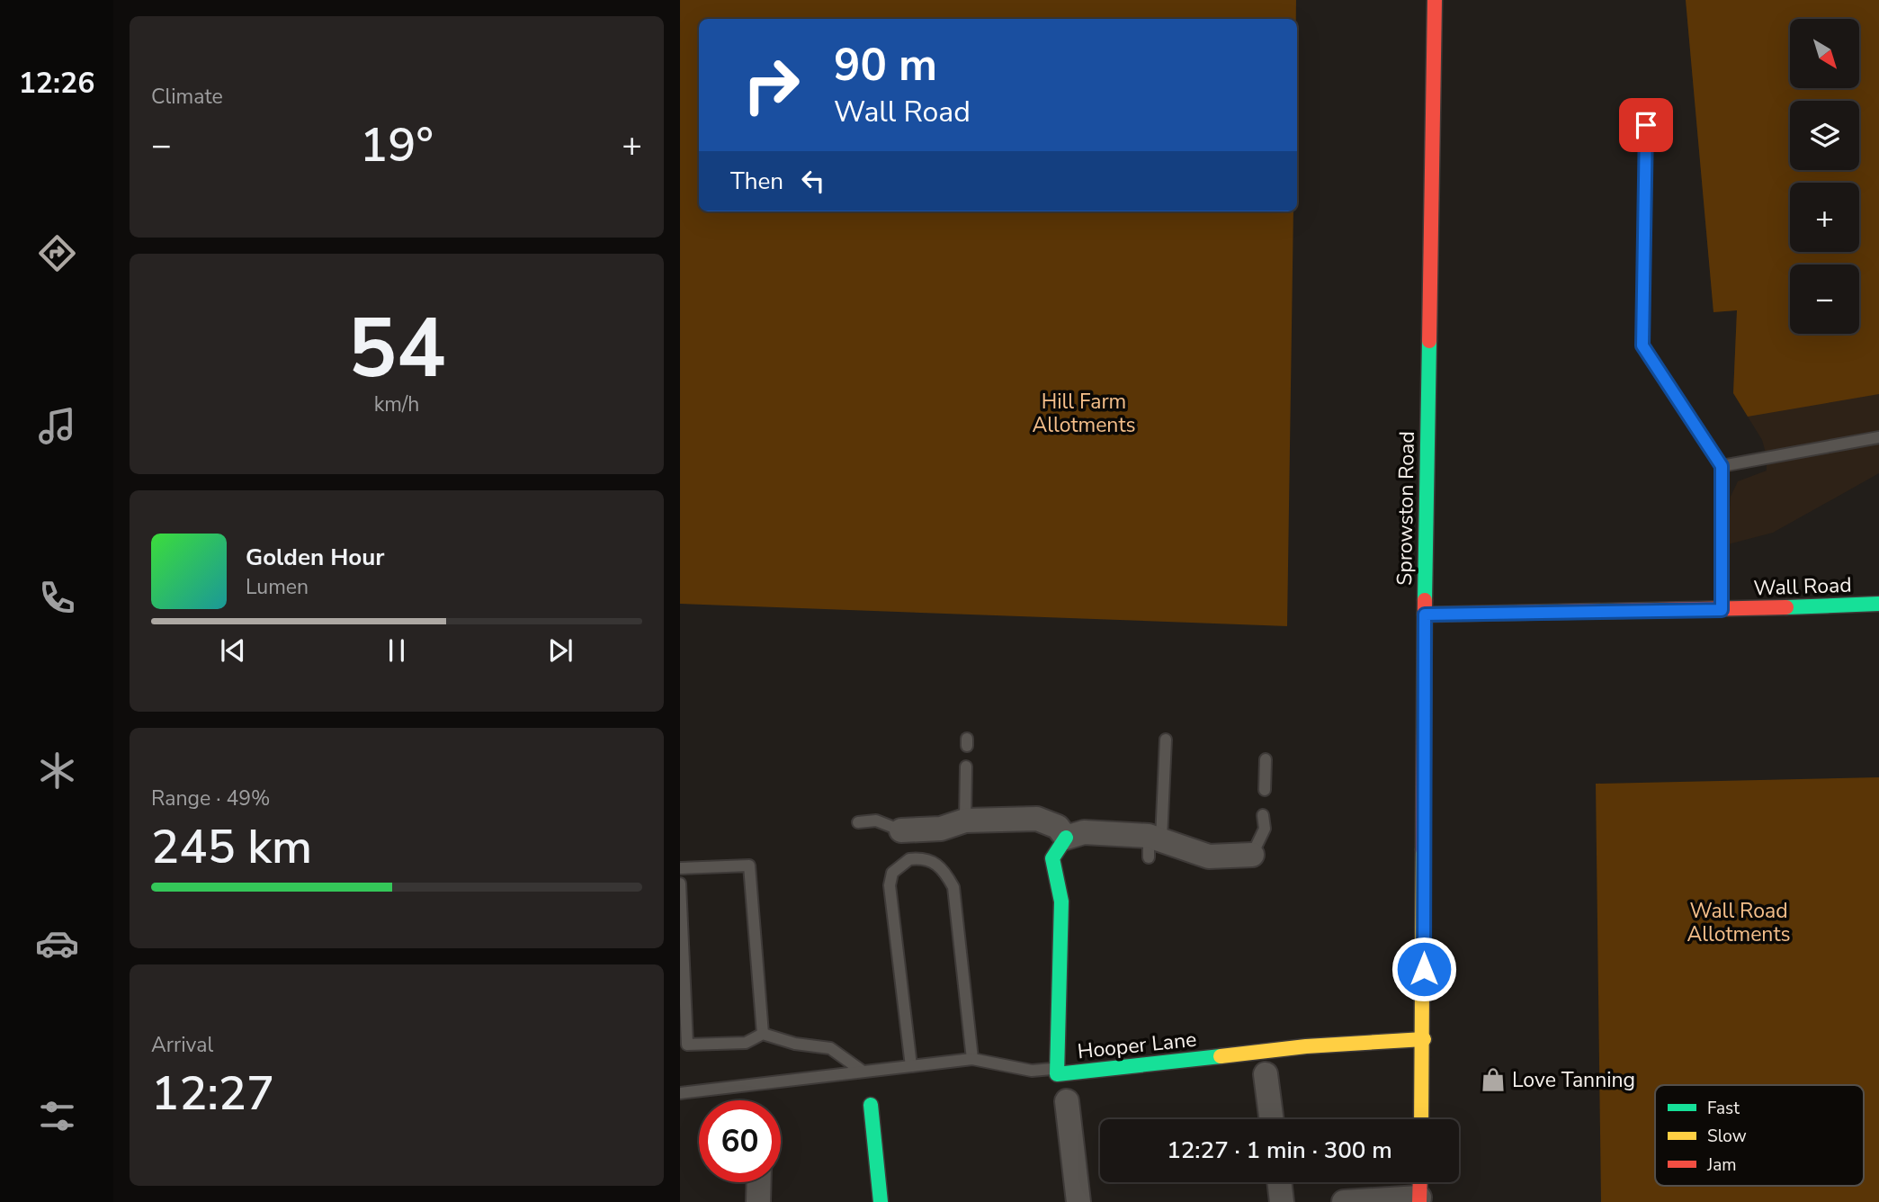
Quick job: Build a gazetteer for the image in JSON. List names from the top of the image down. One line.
{"streets":{"street":["Sprowston Road","Wall Road","Hooper Lane"]},"crossings":[["Sprowston Road","Wall Road"],["Sprowston Road","Hooper Lane"]],"parks":["Hill Farm Allotments","Wall Road Allotments"],"places":{"shop":["Love Tanning"]},"legend":["Fast","Slow","Jam"],"north":"bottom right","page":{"tabs":"12:26","tile":["Climate",["54","km/h"],["Range · 49%","245 km"],["Arrival","12:27"]],"map_buttons":["+","−"],"turn":["90 m","Wall Road"],"heat":["−","19°","+"],"then":"Then","song":["Golden Hour","Lumen"],"limit":"60","trip":"12:27 · 1 min · 300 m"}}
